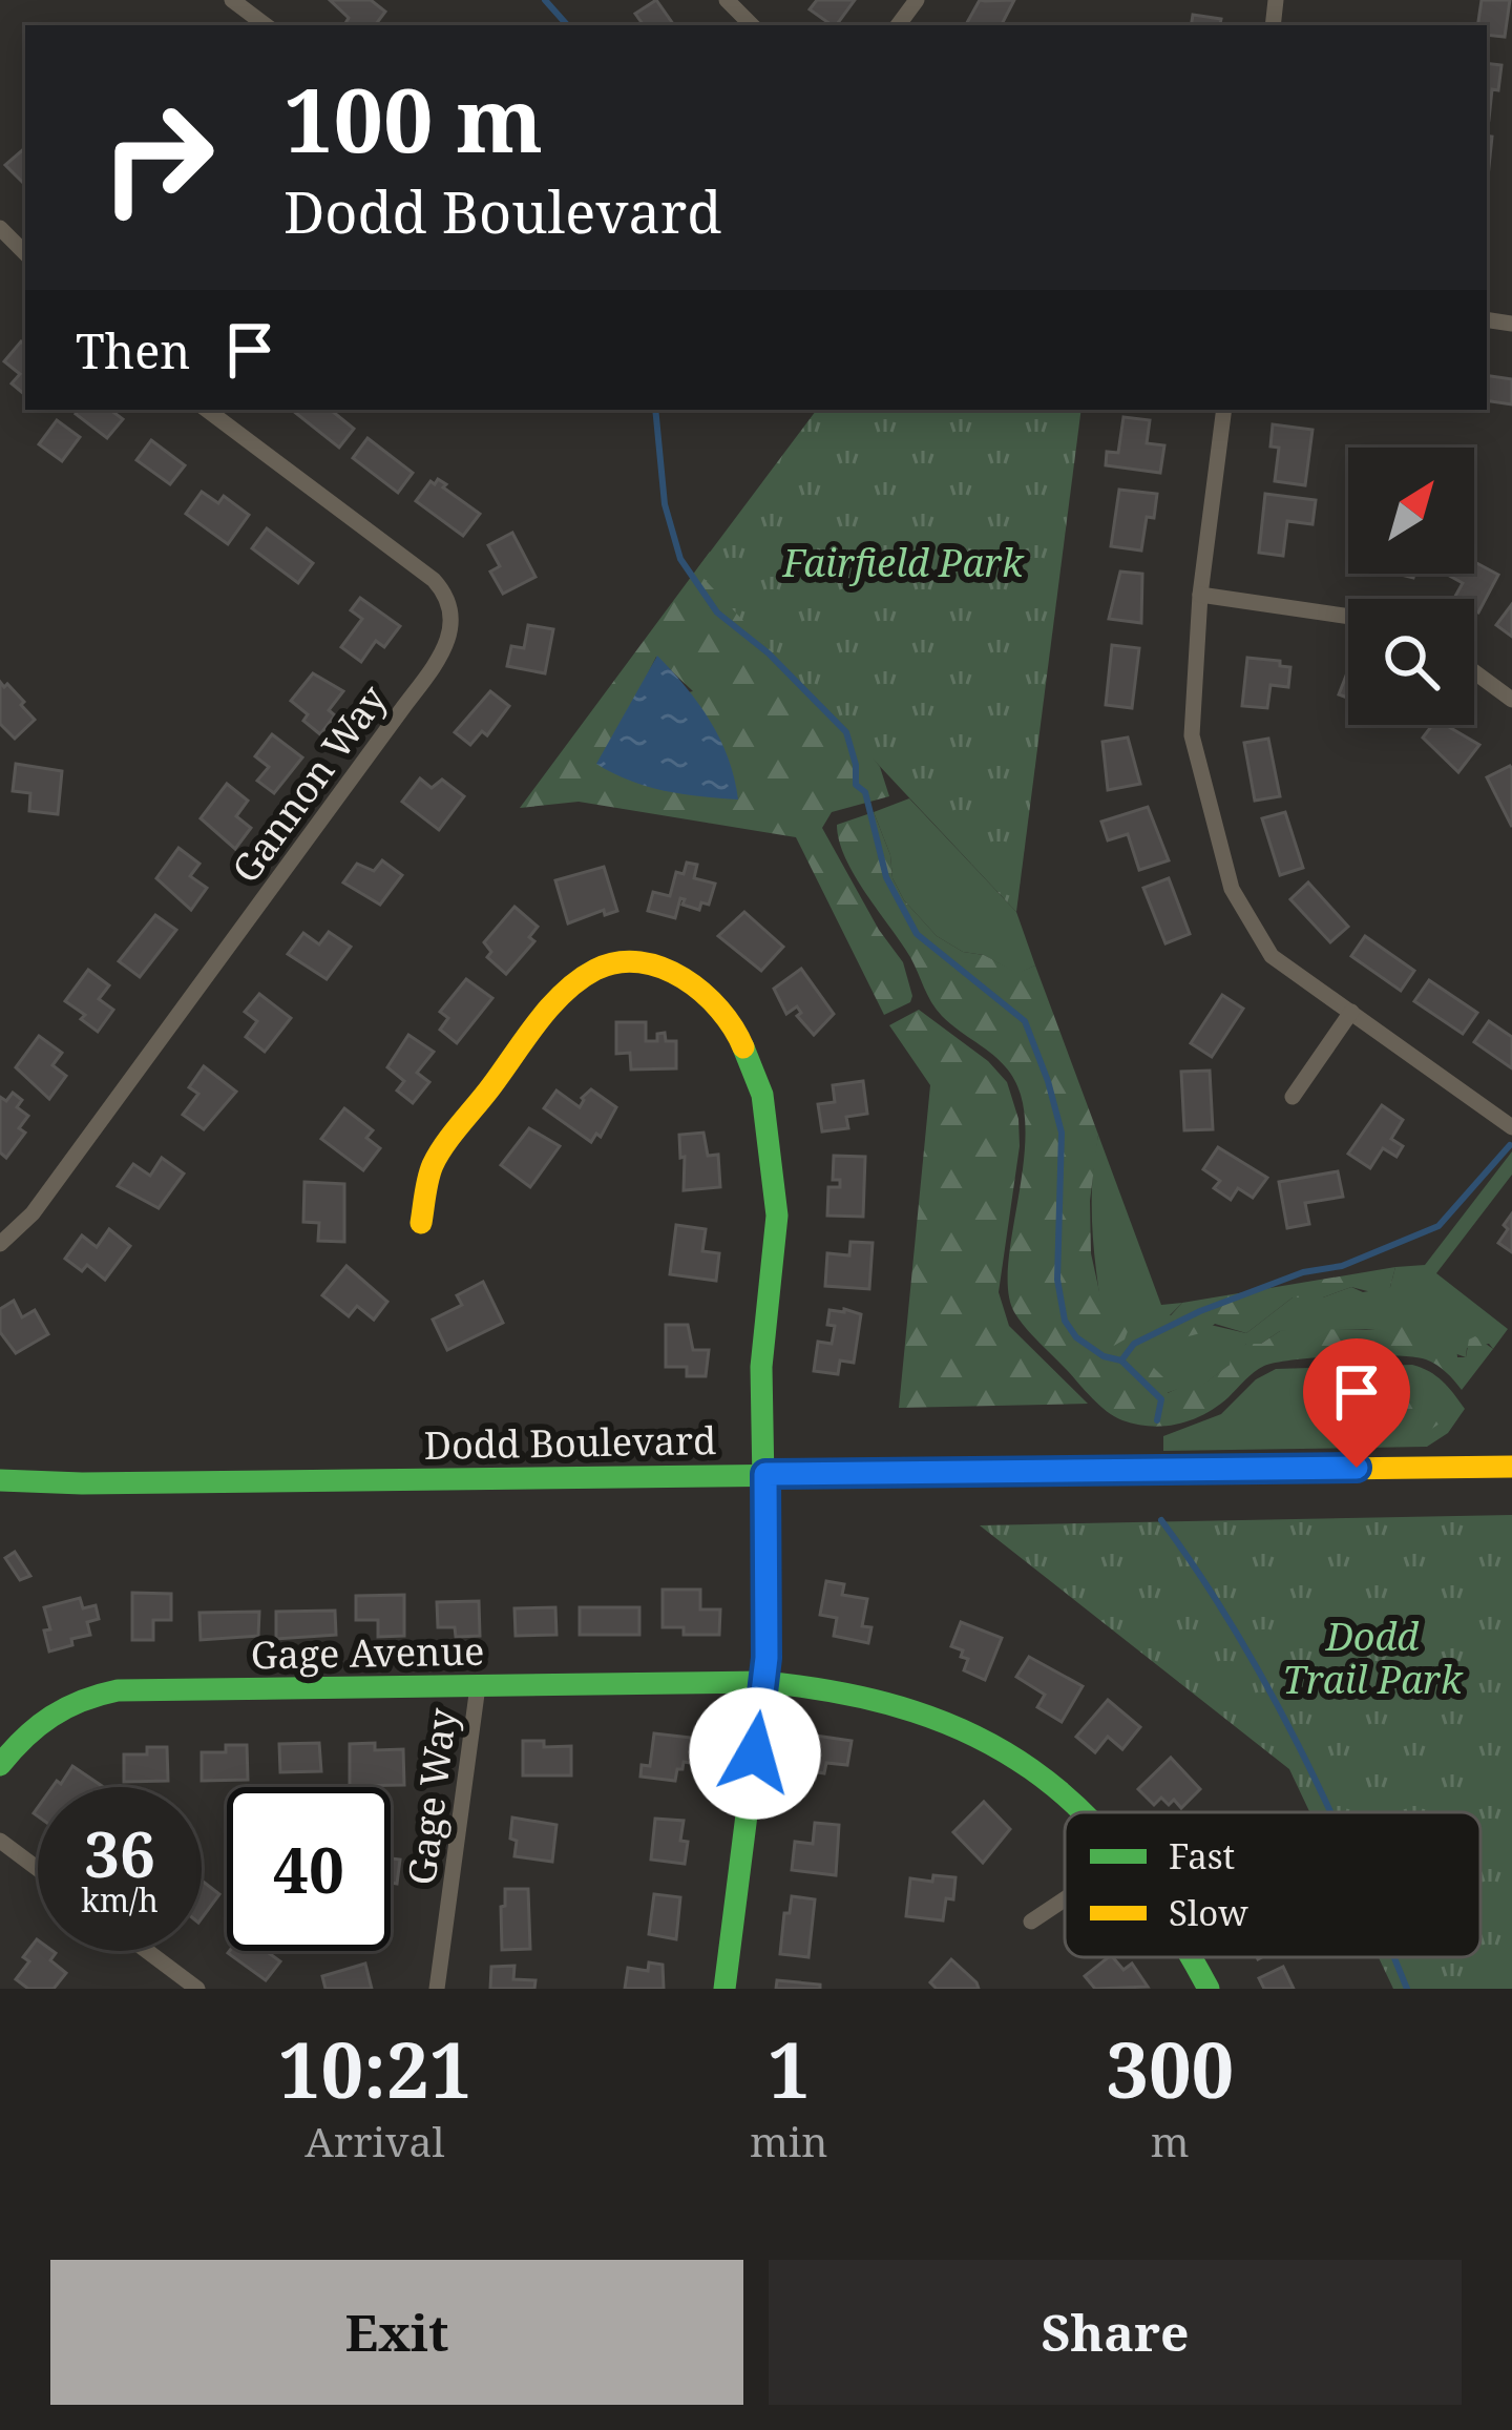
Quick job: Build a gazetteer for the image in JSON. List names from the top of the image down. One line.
{"streets":{"street":["Gannon Way","Dodd Boulevard","Gage Avenue","Gage Way"]},"crossings":[["Gage Avenue","Gage Way"]],"parks":["Fairfield Park","Dodd Trail Park"],"legend":["Fast","Slow"],"north":"top right","page":{"turn":["100 m","Dodd Boulevard"],"then":"Then","speed":"36 km/h","limit":"40","eta":["10:21","Arrival","1","min","300","m"],"buttons":["Exit","Share"]}}
